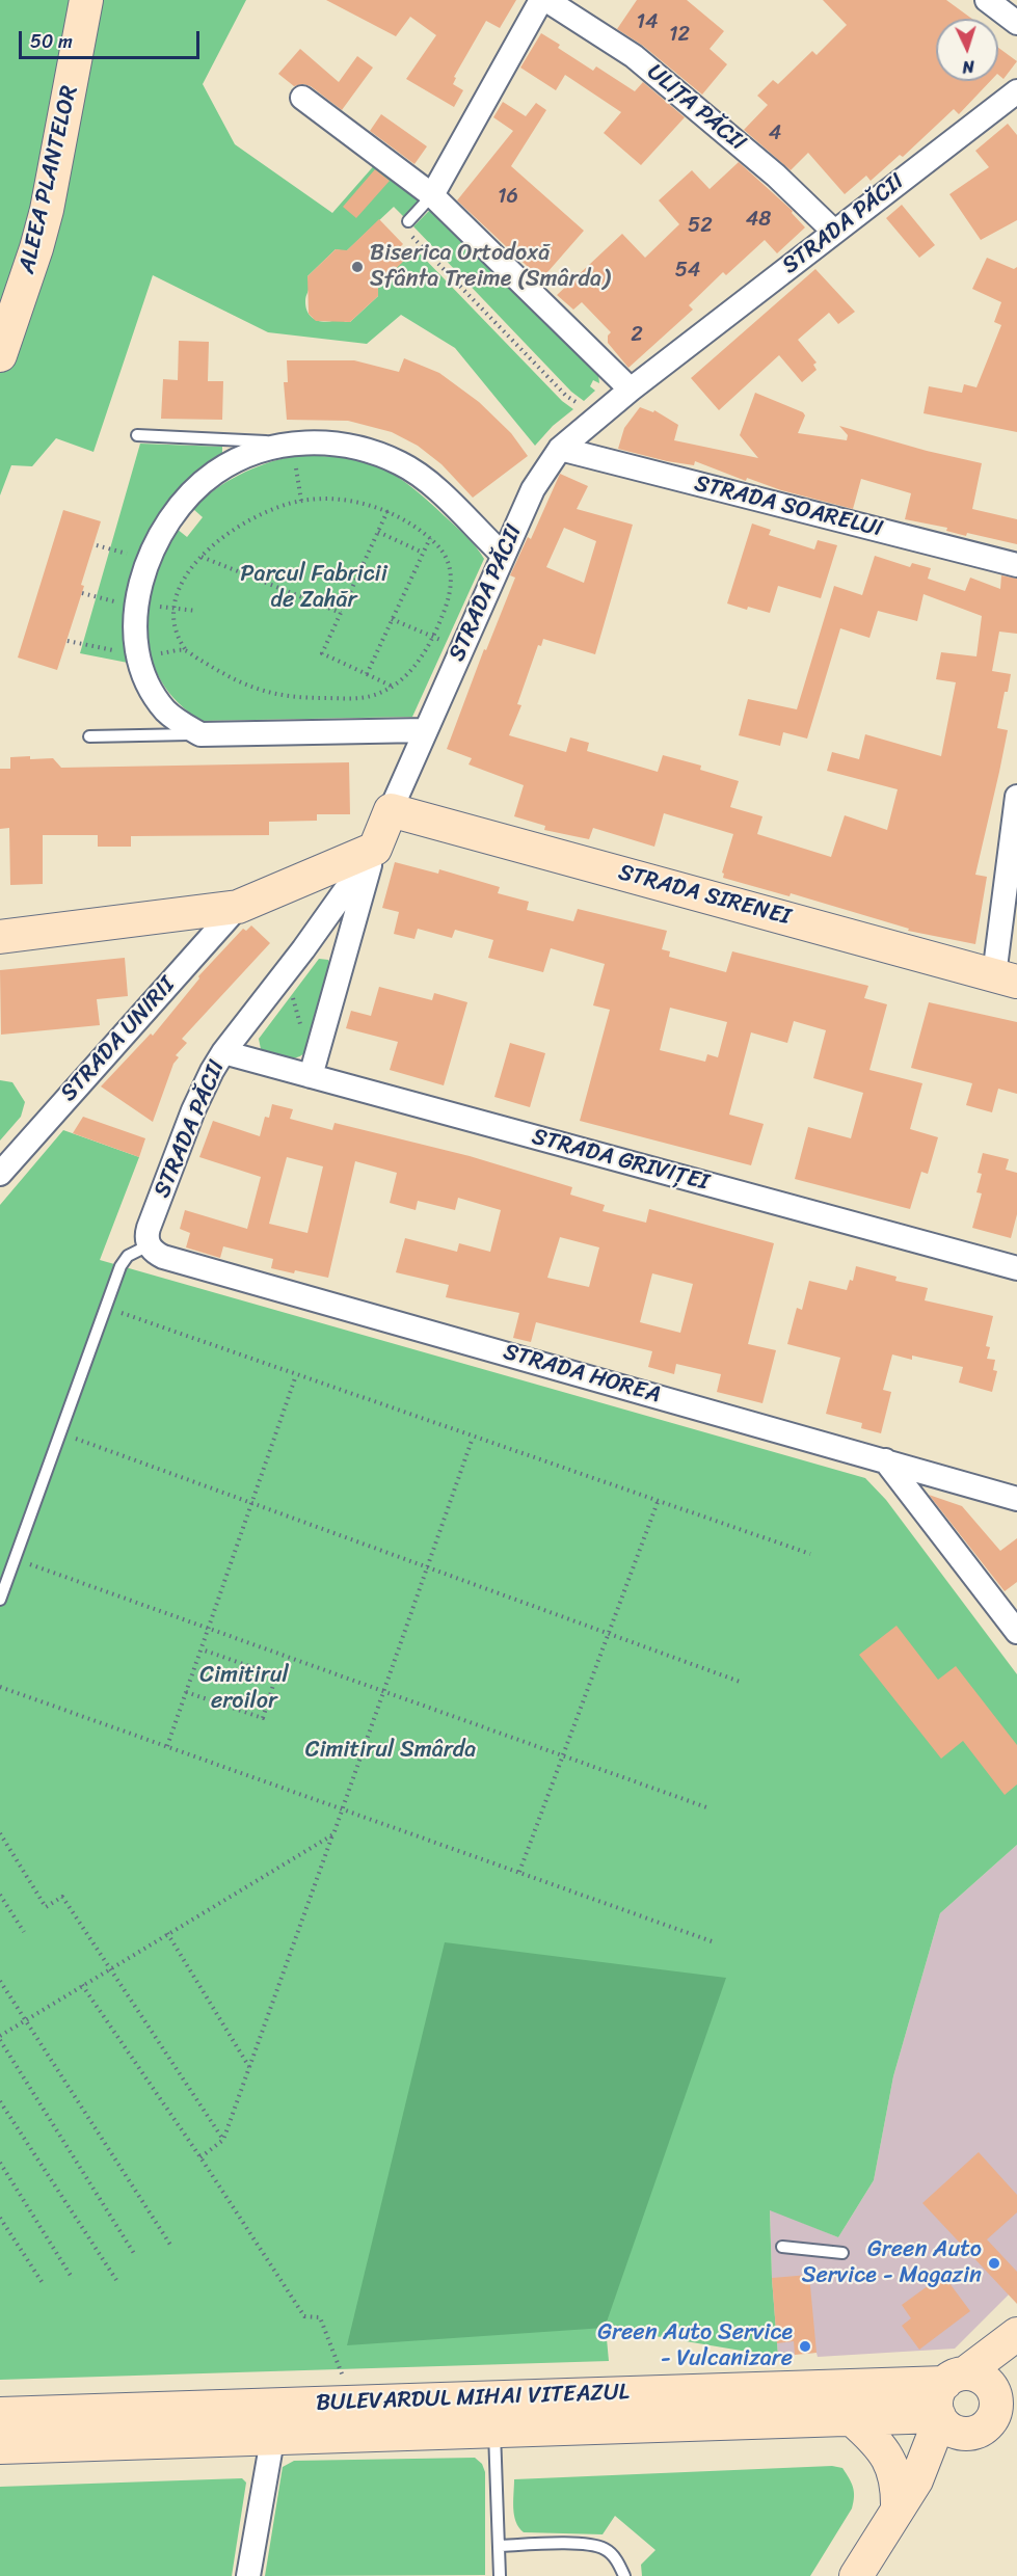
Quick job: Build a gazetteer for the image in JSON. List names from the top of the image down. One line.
{"streets":{"main road":["ALEEA PLANTELOR","STRADA PĂCII","STRADA SIRENEI","BULEVARDUL MIHAI VITEAZUL"],"street":["ULIȚA PĂCII","STRADA SOARELUI","STRADA UNIRII","STRADA GRIVIȚEI","STRADA HOREA"]},"crossings":[["ULIȚA PĂCII","STRADA PĂCII"],["STRADA PĂCII","STRADA SOARELUI"],["STRADA PĂCII","STRADA SIRENEI"],["STRADA PĂCII","STRADA GRIVIȚEI"],["STRADA PĂCII","STRADA HOREA"]],"parks":["Parcul Fabricii de Zahăr","Cimitirul eroilor","Cimitirul Smârda"],"places":["Biserica Ortodoxă Sfânta Treime (Smârda)","Green Auto Service - Magazin","Green Auto Service - Vulcanizare"],"house_numbers":["14","12","4","16","48","52","54","2"],"scale_bar":"50 m","north":"bottom"}
